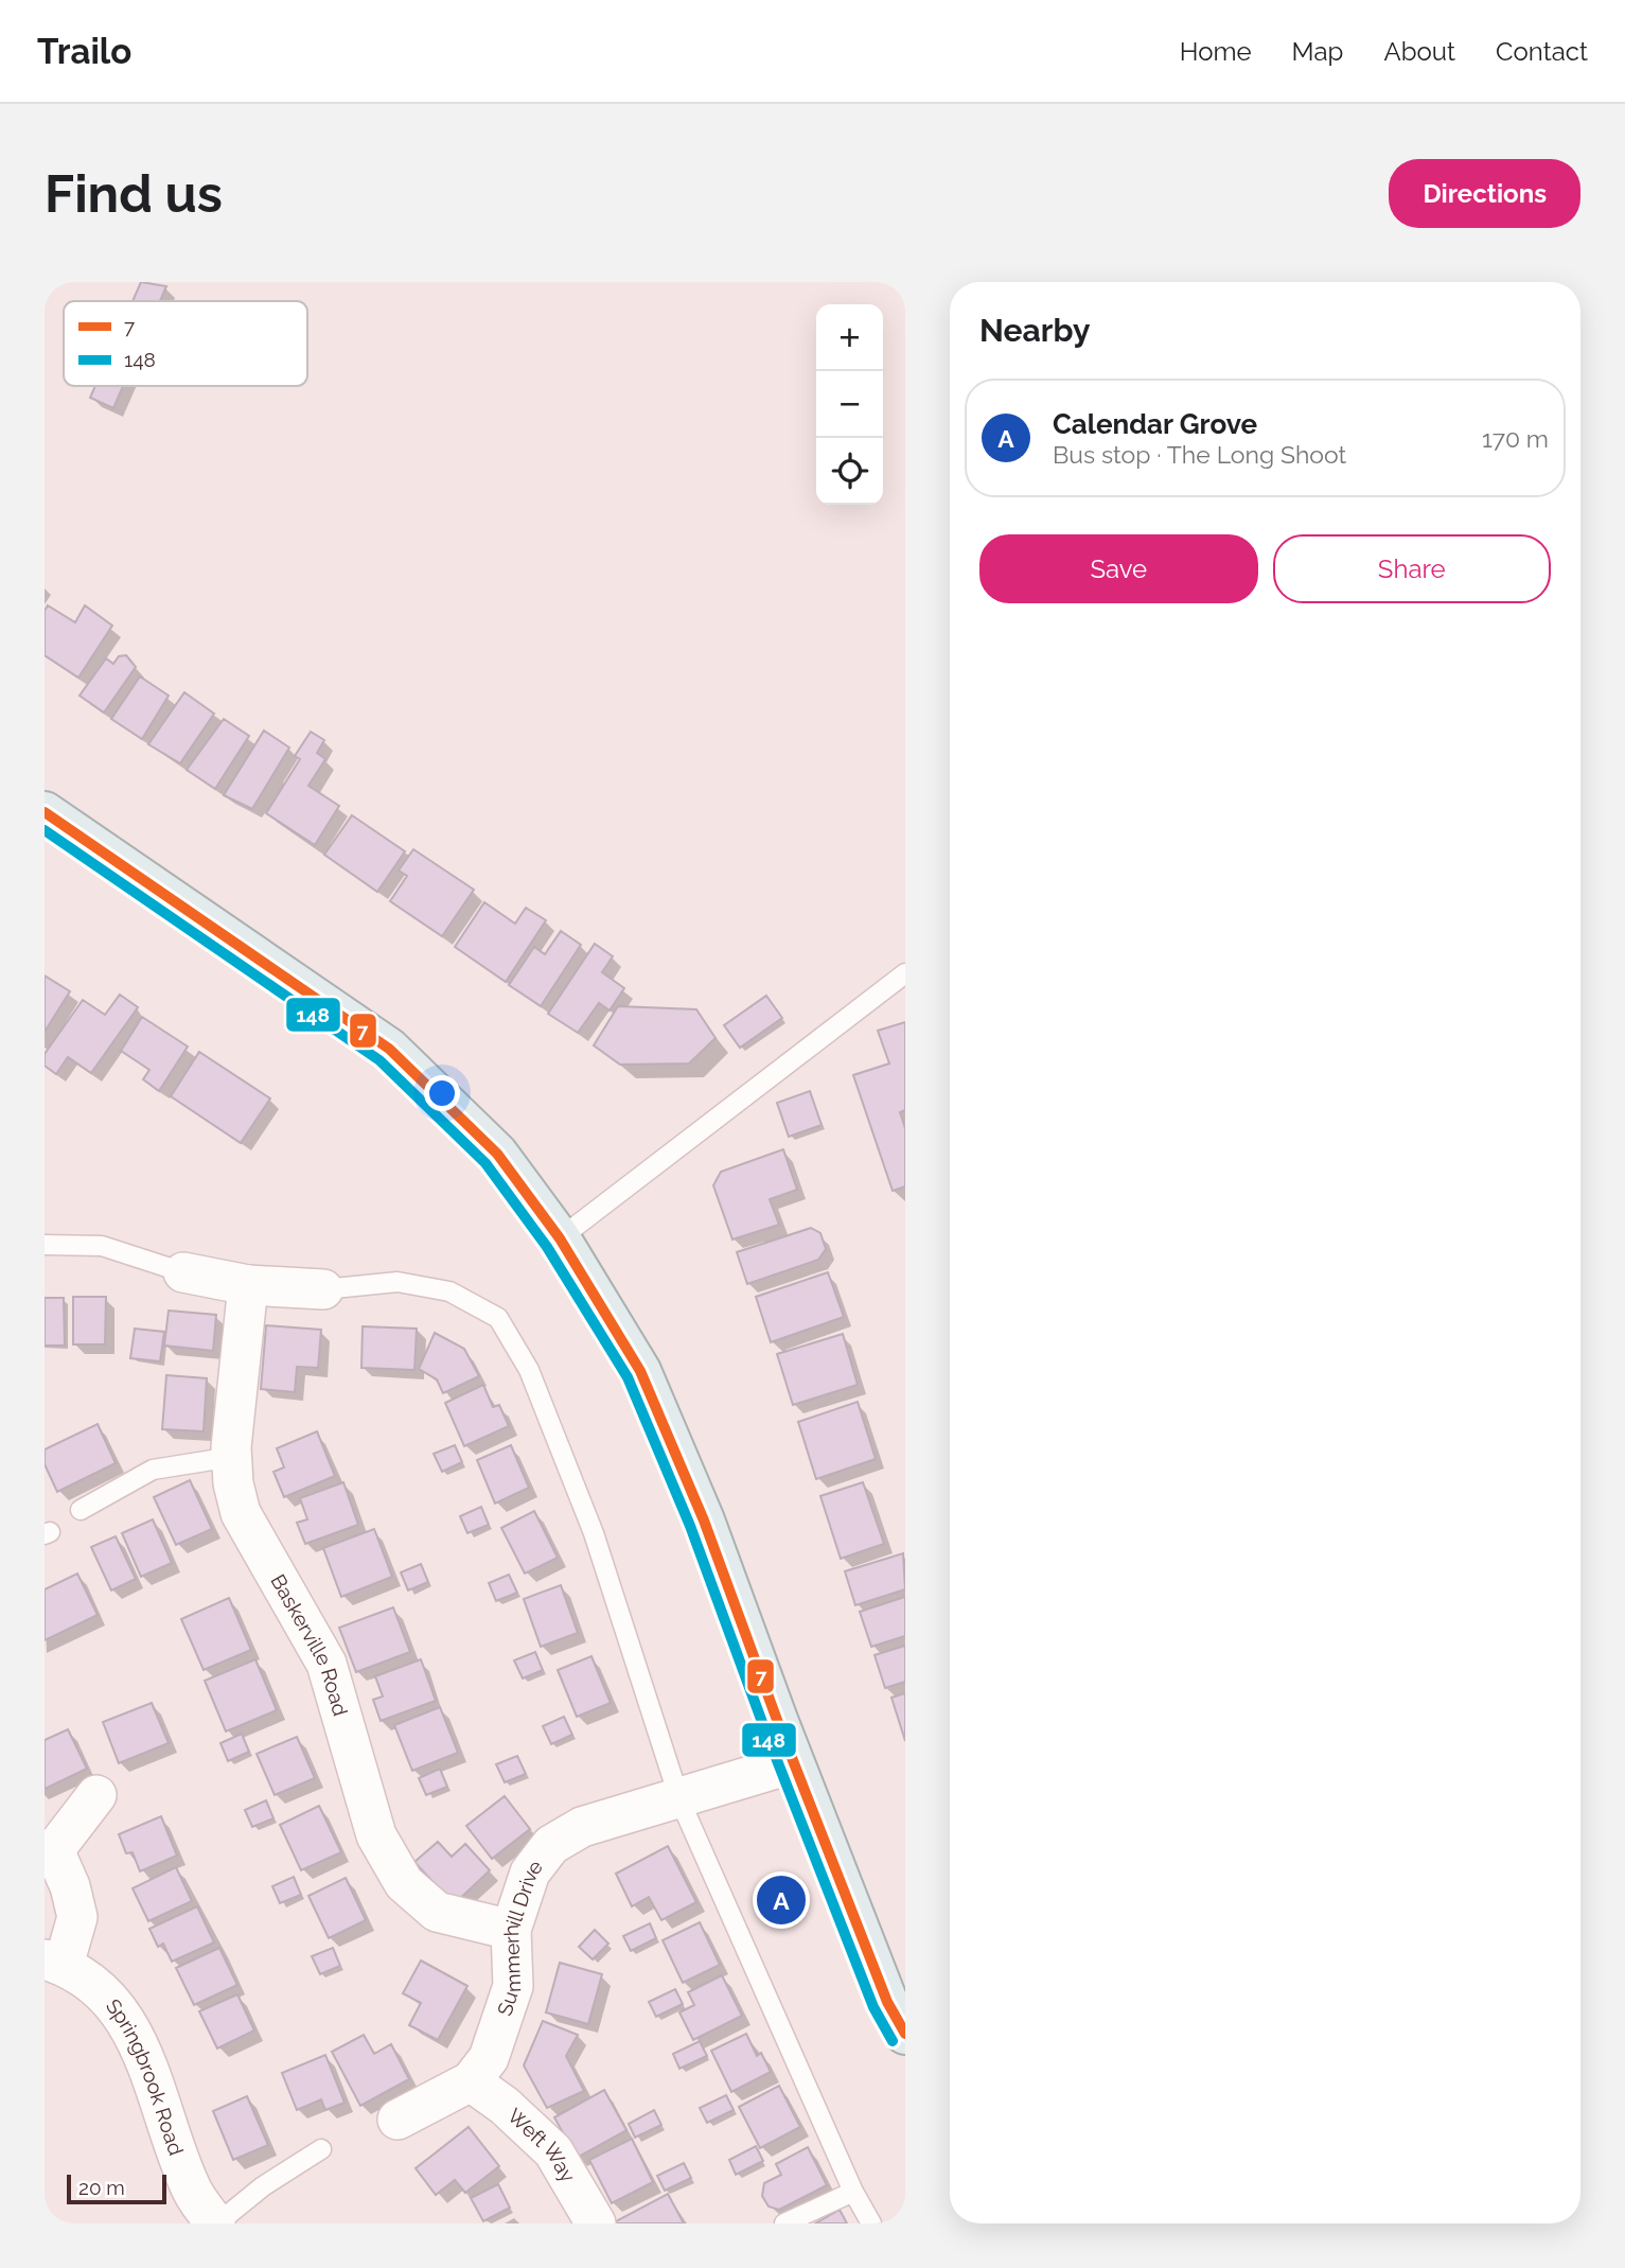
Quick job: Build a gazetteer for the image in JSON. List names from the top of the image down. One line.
{"streets":{"street":["Baskerville Road","Summerhill Drive","Springbrook Road","Weft Way"]},"crossings":[["Baskerville Road","Summerhill Drive"],["Summerhill Drive","Weft Way"]],"lines":["transit line 7","transit line 148"],"legend":["7","148"],"scale_bar":"20 m","page":{"header":"Trailo","nav":["Home","Map","About","Contact"],"buttons":["Directions",["Save","Share"]],"title":"Find us","heading":"Nearby","map_buttons":["+","−"],"list":[{"mark":"A","name":"Calendar Grove","note":"Bus stop · The Long Shoot","value":"170 m"}],"pins":"A","scale":"20 m"}}
